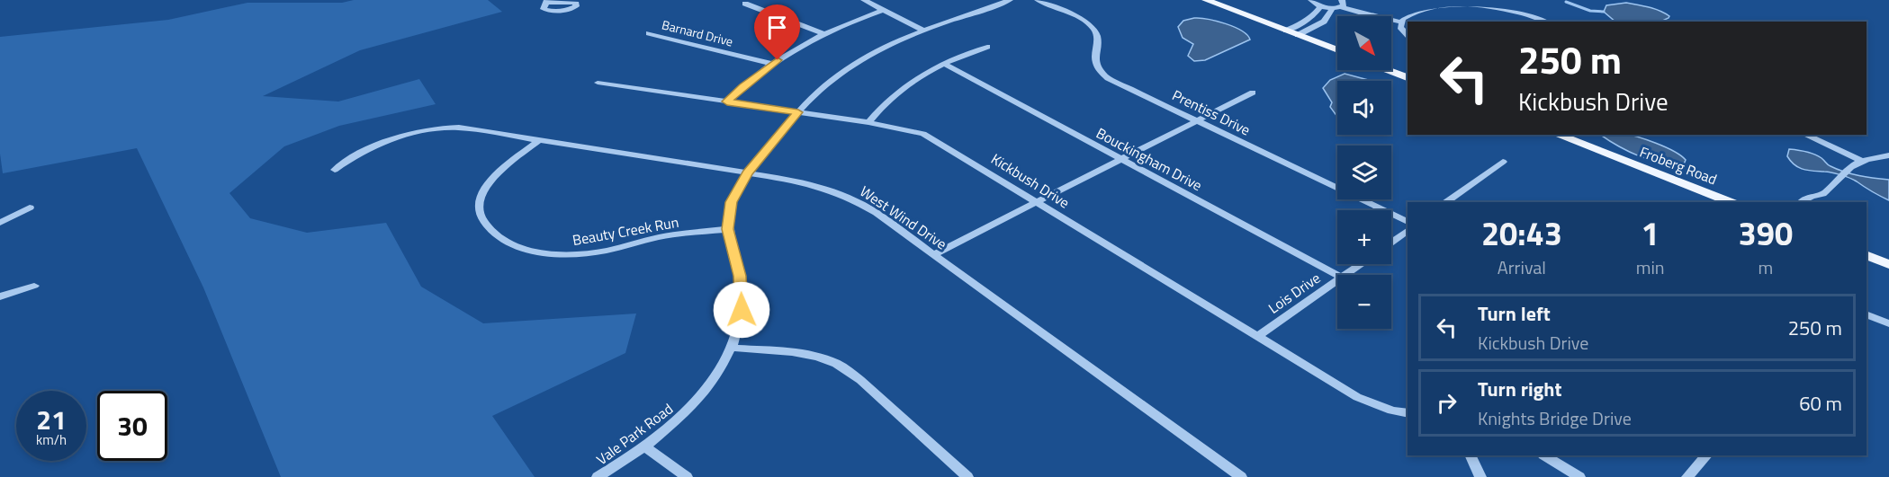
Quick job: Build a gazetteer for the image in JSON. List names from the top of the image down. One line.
{"streets":{"main road":["Froberg Road"],"street":["Barnard Drive","Prentiss Drive","Bouckingham Drive","Kickbush Drive","West Wind Drive","Beauty Creek Run","Lois Drive","Vale Park Road"]},"crossings":[["Kickbush Drive","Lois Drive"],["Kickbush Drive","Vale Park Road"],["West Wind Drive","Beauty Creek Run"],["West Wind Drive","Vale Park Road"],["Beauty Creek Run","Vale Park Road"]],"north":"bottom right","page":{"map_buttons":["+","−"],"turn":["250 m","Kickbush Drive"],"eta":["20:43","Arrival","1","min","390","m"],"list":[{"name":"Turn left","note":"Kickbush Drive","value":"250 m"},{"name":"Turn right","note":"Knights Bridge Drive","value":"60 m"}],"speed":"21 km/h","limit":"30"}}
